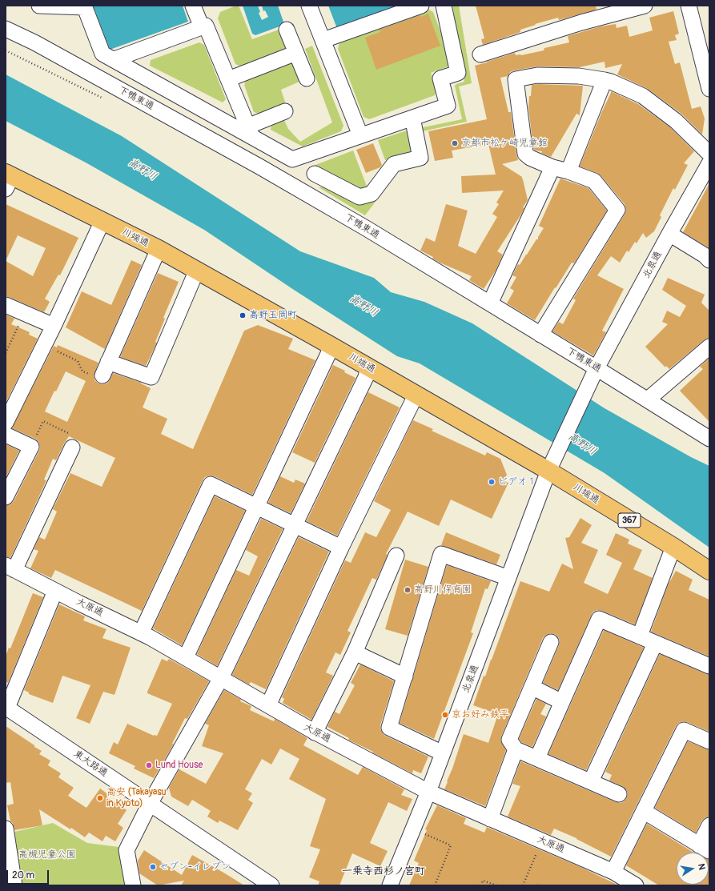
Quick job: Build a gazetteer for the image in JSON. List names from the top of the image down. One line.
{"streets":{"highway":["川端通","367"],"street":["下鴨東通","北泉通","大原通","東大路通"]},"crossings":[["下鴨東通","北泉通"],["川端通","北泉通"],["北泉通","大原通"]],"districts":["一乗寺西杉ノ宮町"],"water":["高野川"],"parks":["高槻児童公園"],"places":["京都市松ケ崎児童館","高野玉岡町","ビデオ１","高野川保育園","京お好み鉄平","Lund House","高安 (Takayasu in Kyoto)","セブン-イレブン"],"scale_bar":"20 m","north":"right"}
